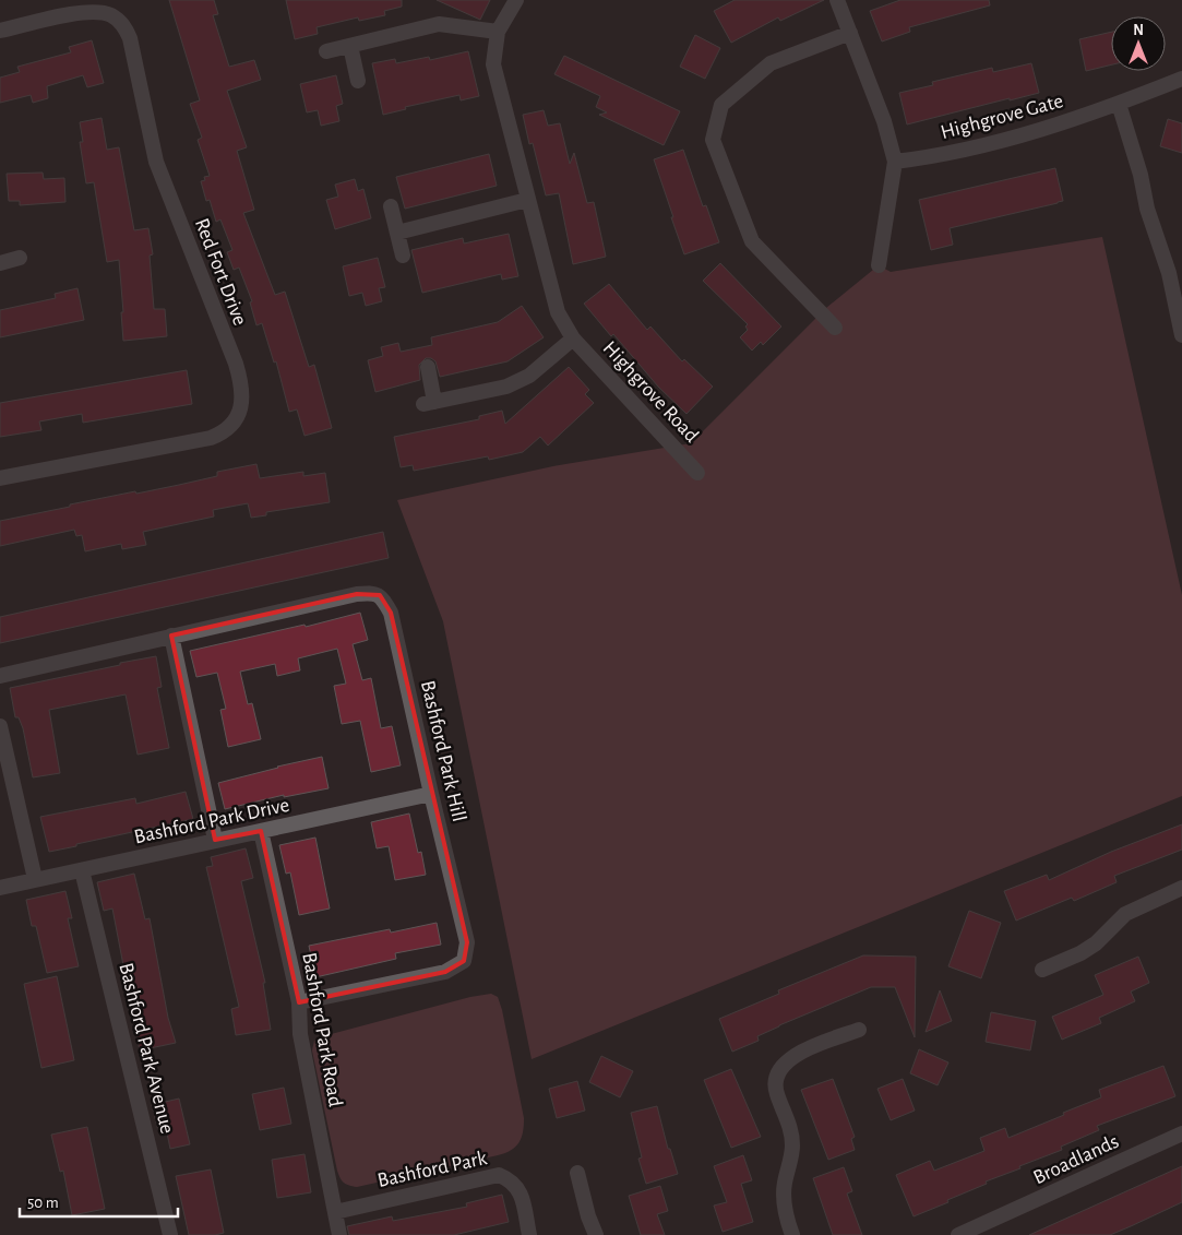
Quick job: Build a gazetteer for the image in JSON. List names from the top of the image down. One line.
{"streets":{"street":["Highgrove Gate","Red Fort Drive","Highgrove Road","Bashford Park Hill","Bashford Park Drive","Bashford Park Road","Bashford Park Avenue","Broadlands","Bashford Park"]},"crossings":[["Bashford Park Hill","Bashford Park Drive"],["Bashford Park Hill","Bashford Park Road"],["Bashford Park Drive","Bashford Park Road"],["Bashford Park Drive","Bashford Park Avenue"],["Bashford Park Road","Bashford Park"]],"scale_bar":"50 m","north":"top"}
